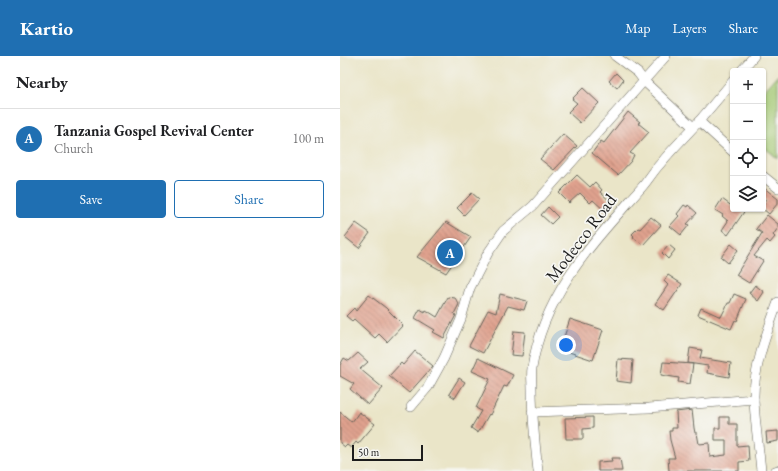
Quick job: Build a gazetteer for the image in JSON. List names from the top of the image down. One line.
{"streets":{"street":["Modecco Road"]},"scale_bar":"50 m","page":{"header":"Kartio","nav":["Map","Layers","Share"],"heading":"Nearby","map_buttons":["+","−"],"list":[{"mark":"A","name":"Tanzania Gospel Revival Center","note":"Church","value":"100 m"}],"buttons":["Save","Share"],"pins":"A","scale":"50 m"}}
